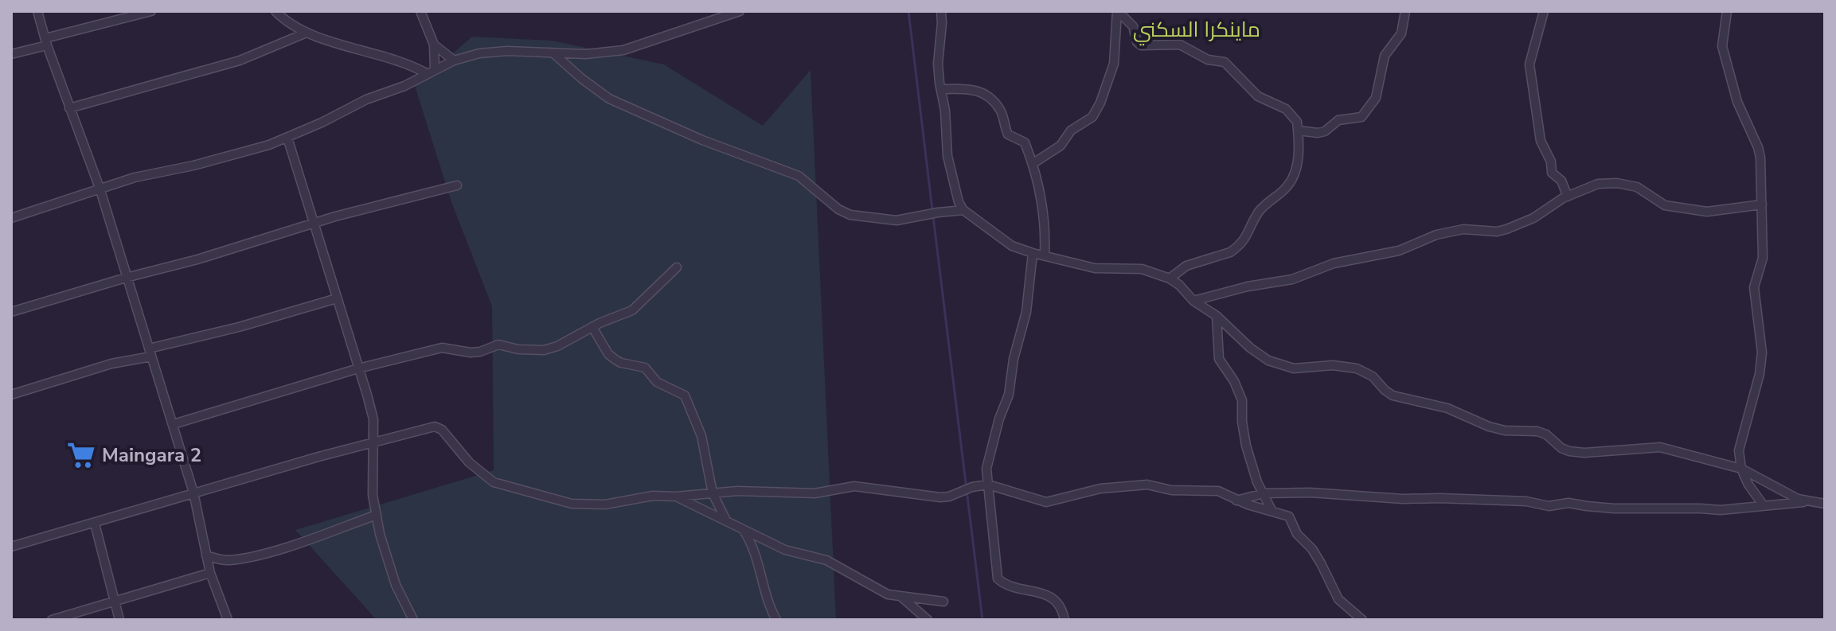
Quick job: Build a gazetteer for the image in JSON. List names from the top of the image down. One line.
{"districts":["ماينكرا السكني"],"places":{"supermarket":["Maingara 2"]}}
